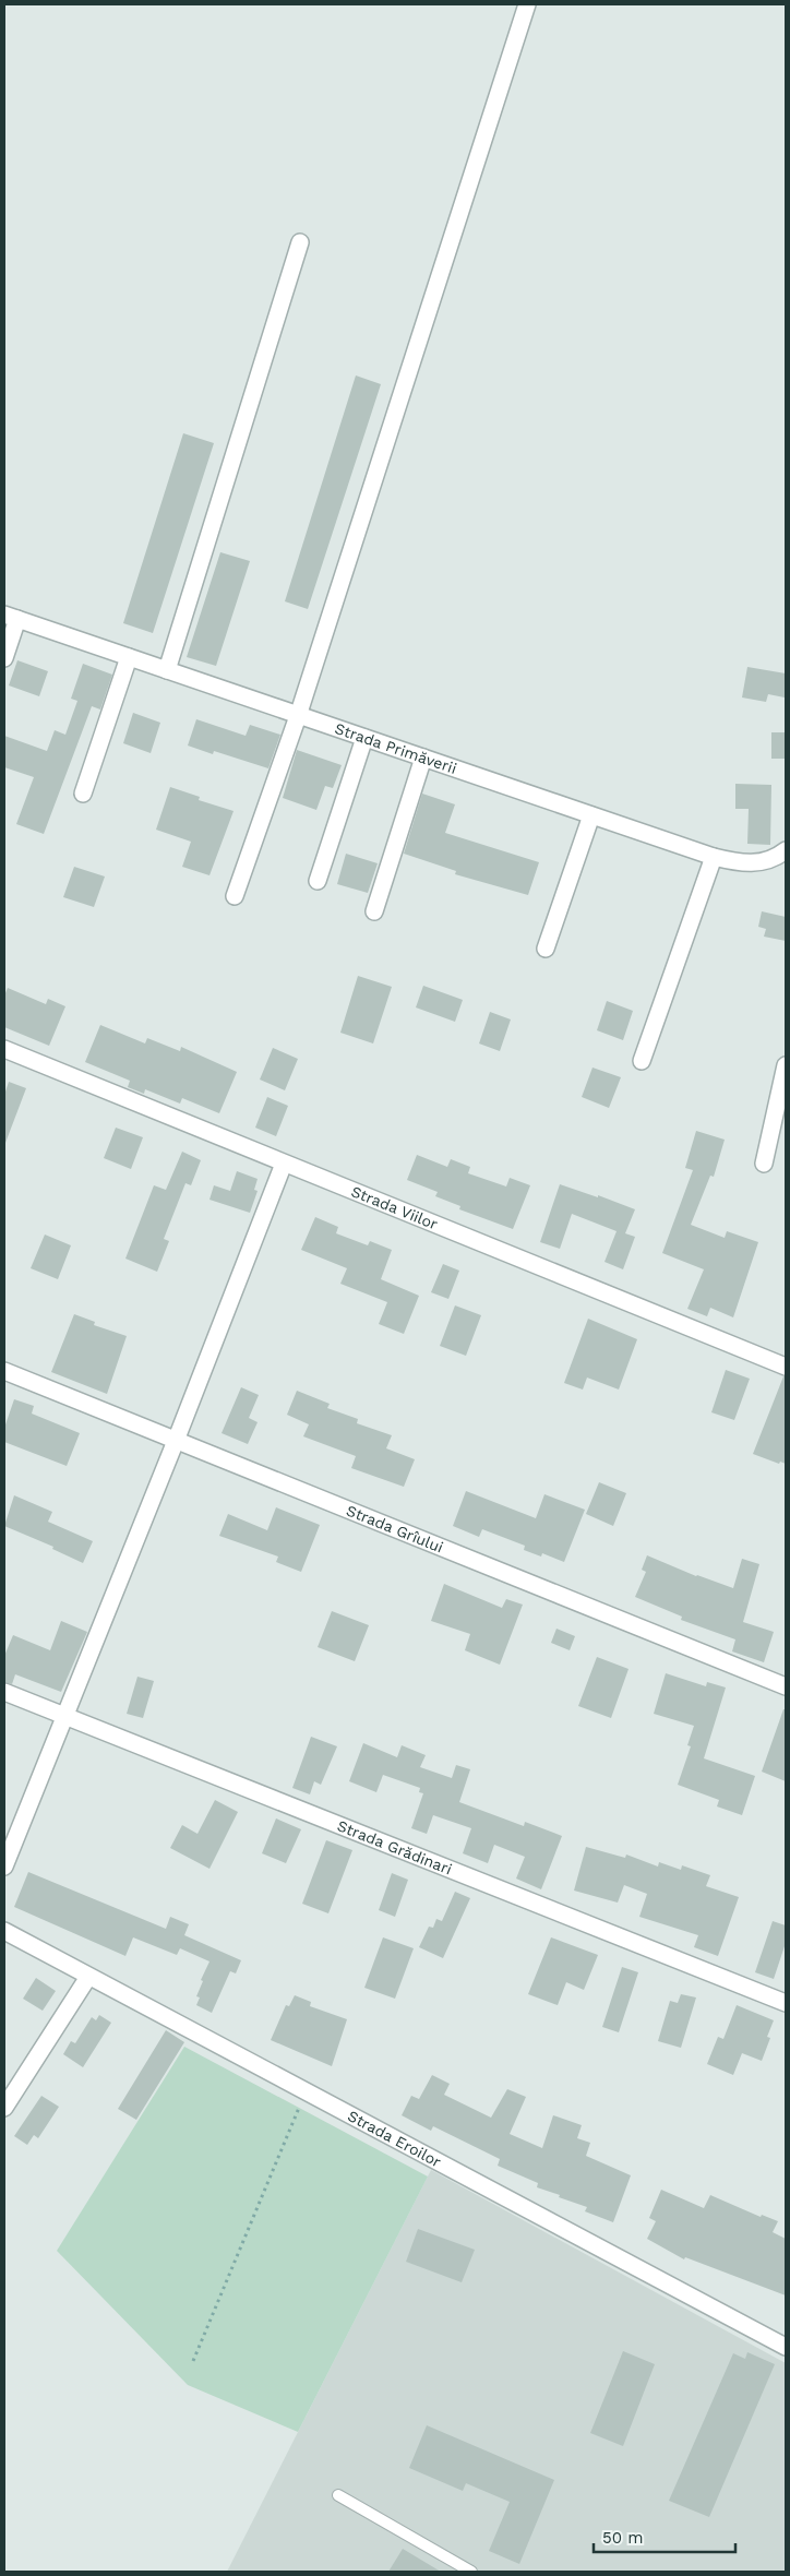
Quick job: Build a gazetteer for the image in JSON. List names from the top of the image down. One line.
{"streets":{"street":["Strada Primăverii","Strada Viilor","Strada Grîului","Strada Grădinari","Strada Eroilor"]},"scale_bar":"50 m"}
